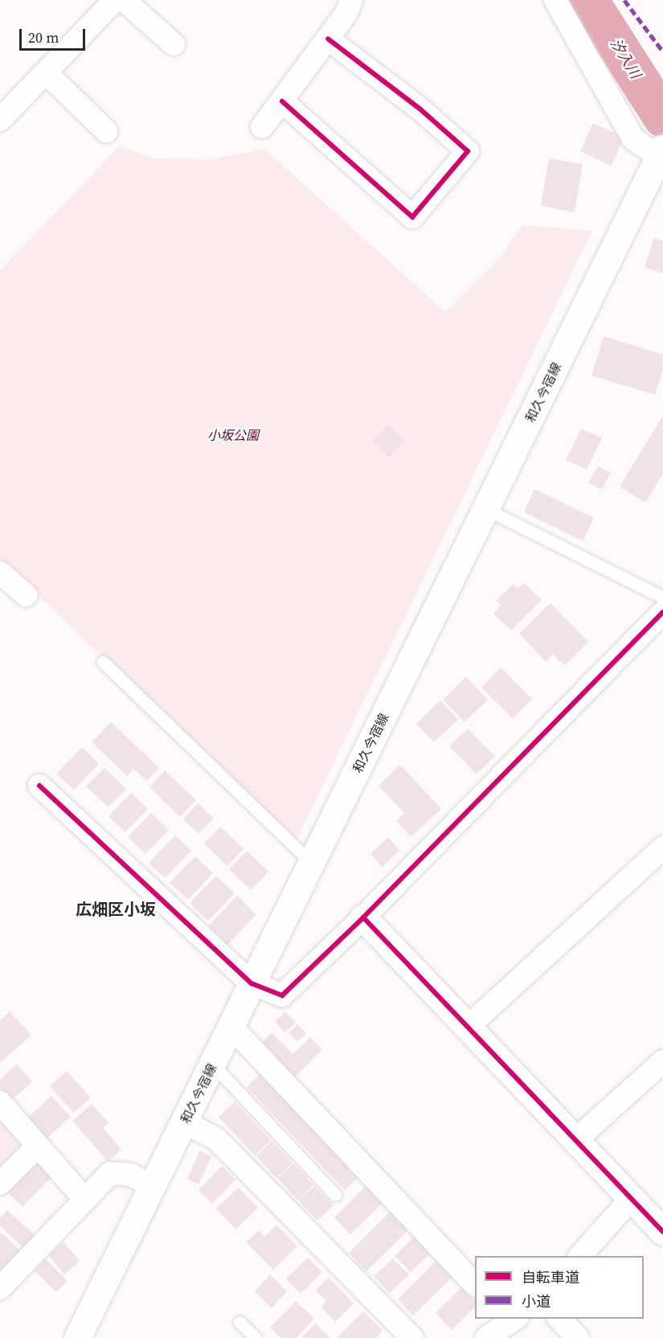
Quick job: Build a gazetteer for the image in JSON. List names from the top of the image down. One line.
{"streets":{"main road":["和久今宿線"]},"districts":["広畑区小坂"],"water":["汐入川"],"parks":["小坂公園"],"legend":["自転車道","小道"],"scale_bar":"20 m"}
